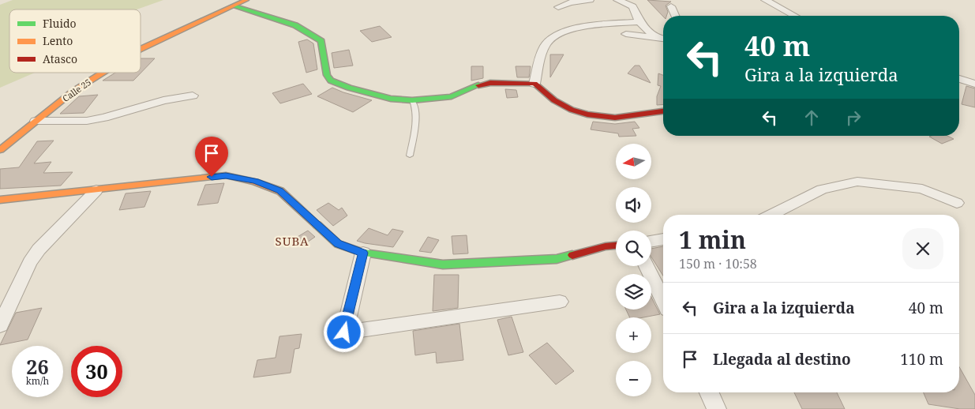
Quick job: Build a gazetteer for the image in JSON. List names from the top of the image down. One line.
{"streets":{"street":["Calle 25"]},"districts":["SUBA"],"legend":["Fluido","Lento","Atasco"],"north":"left","page":{"turn":["40 m","Gira a la izquierda"],"map_buttons":["+","−"],"heading":["1 min","150 m · 10:58"],"list":[{"name":"Gira a la izquierda","value":"40 m"},{"name":"Llegada al destino","value":"110 m"}],"speed":"26 km/h","limit":"30"}}
